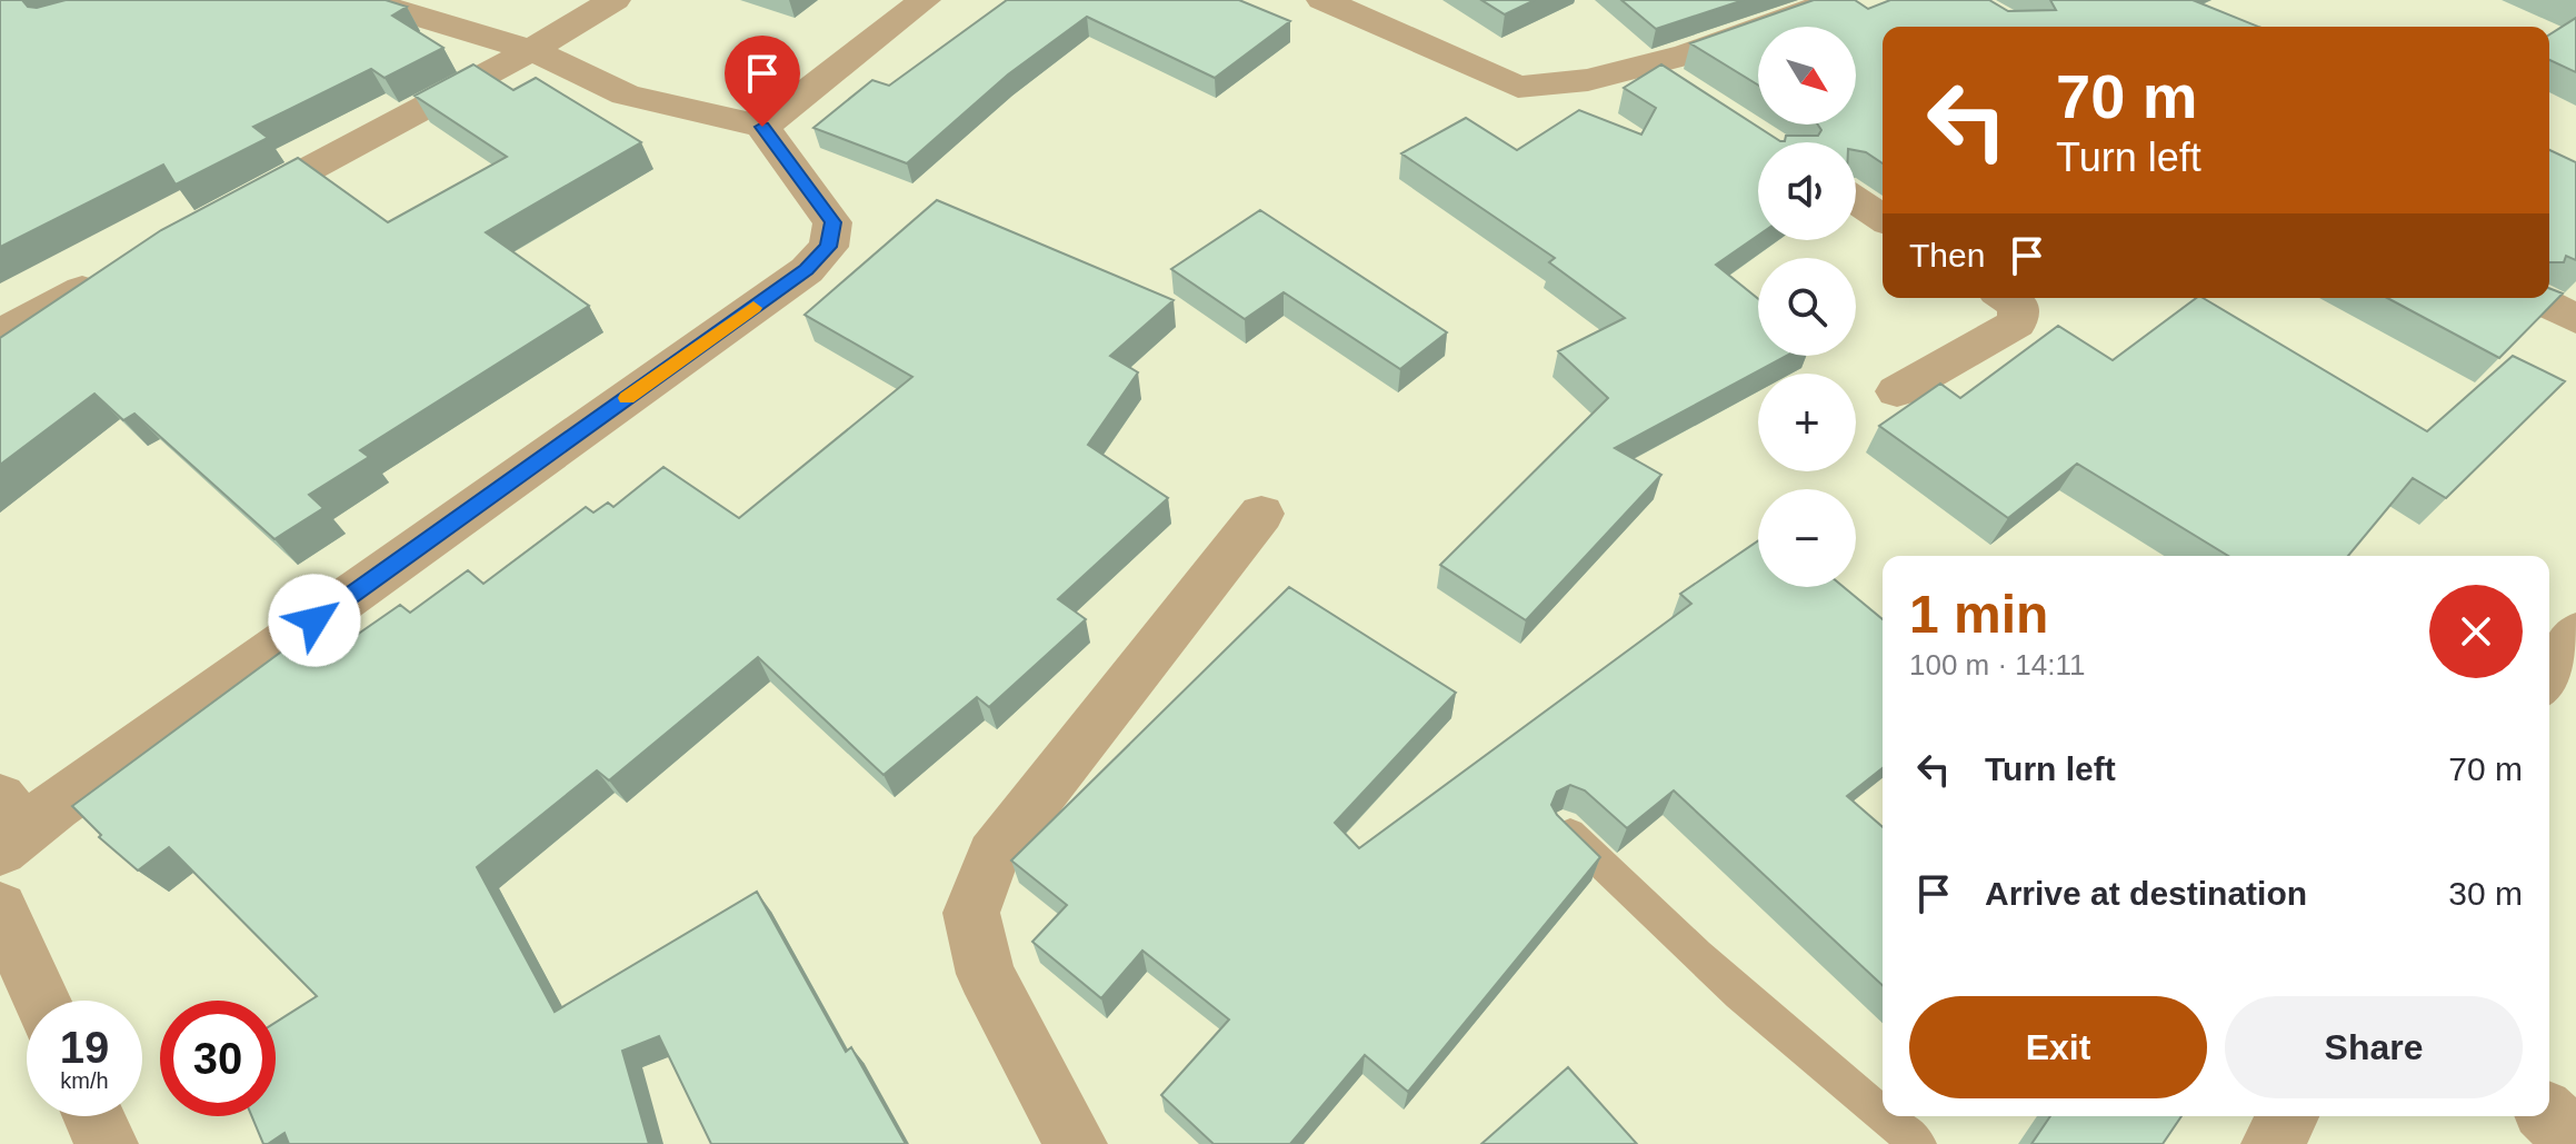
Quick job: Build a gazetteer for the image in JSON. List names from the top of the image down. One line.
{"north":"bottom right","page":{"map_buttons":["+","−"],"turn":["70 m","Turn left"],"then":"Then","heading":["1 min","100 m · 14:11"],"list":[{"name":"Turn left","value":"70 m"},{"name":"Arrive at destination","value":"30 m"}],"buttons":["Exit","Share"],"speed":"19 km/h","limit":"30"}}
